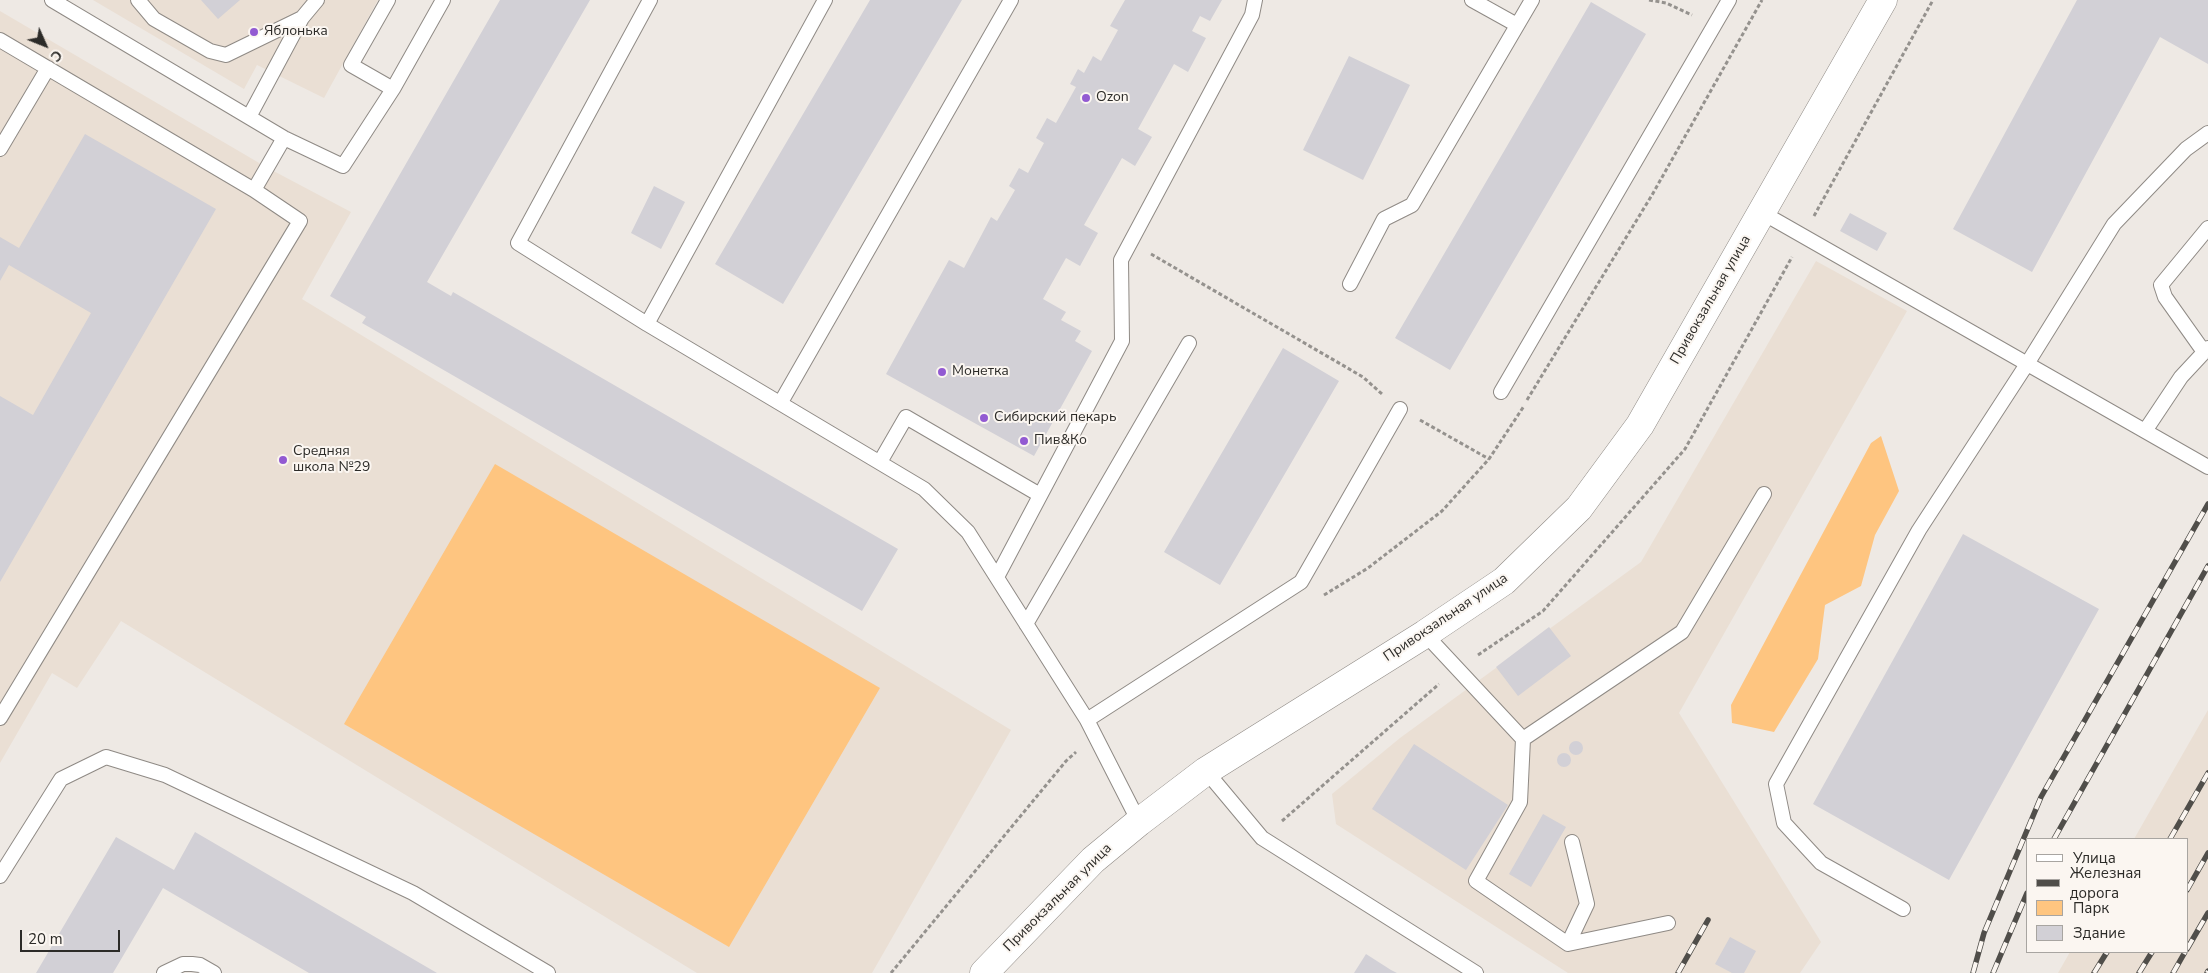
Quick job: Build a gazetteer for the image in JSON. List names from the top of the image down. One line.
{"streets":{"street":["Привокзальная улица"]},"places":["Яблонька","Ozon","Монетка","Сибирский пекарь","Пив&Ко","Средняя школа №29"],"legend":["Улица","Железная дорога","Парк","Здание"],"scale_bar":"20 m","north":"bottom right"}
